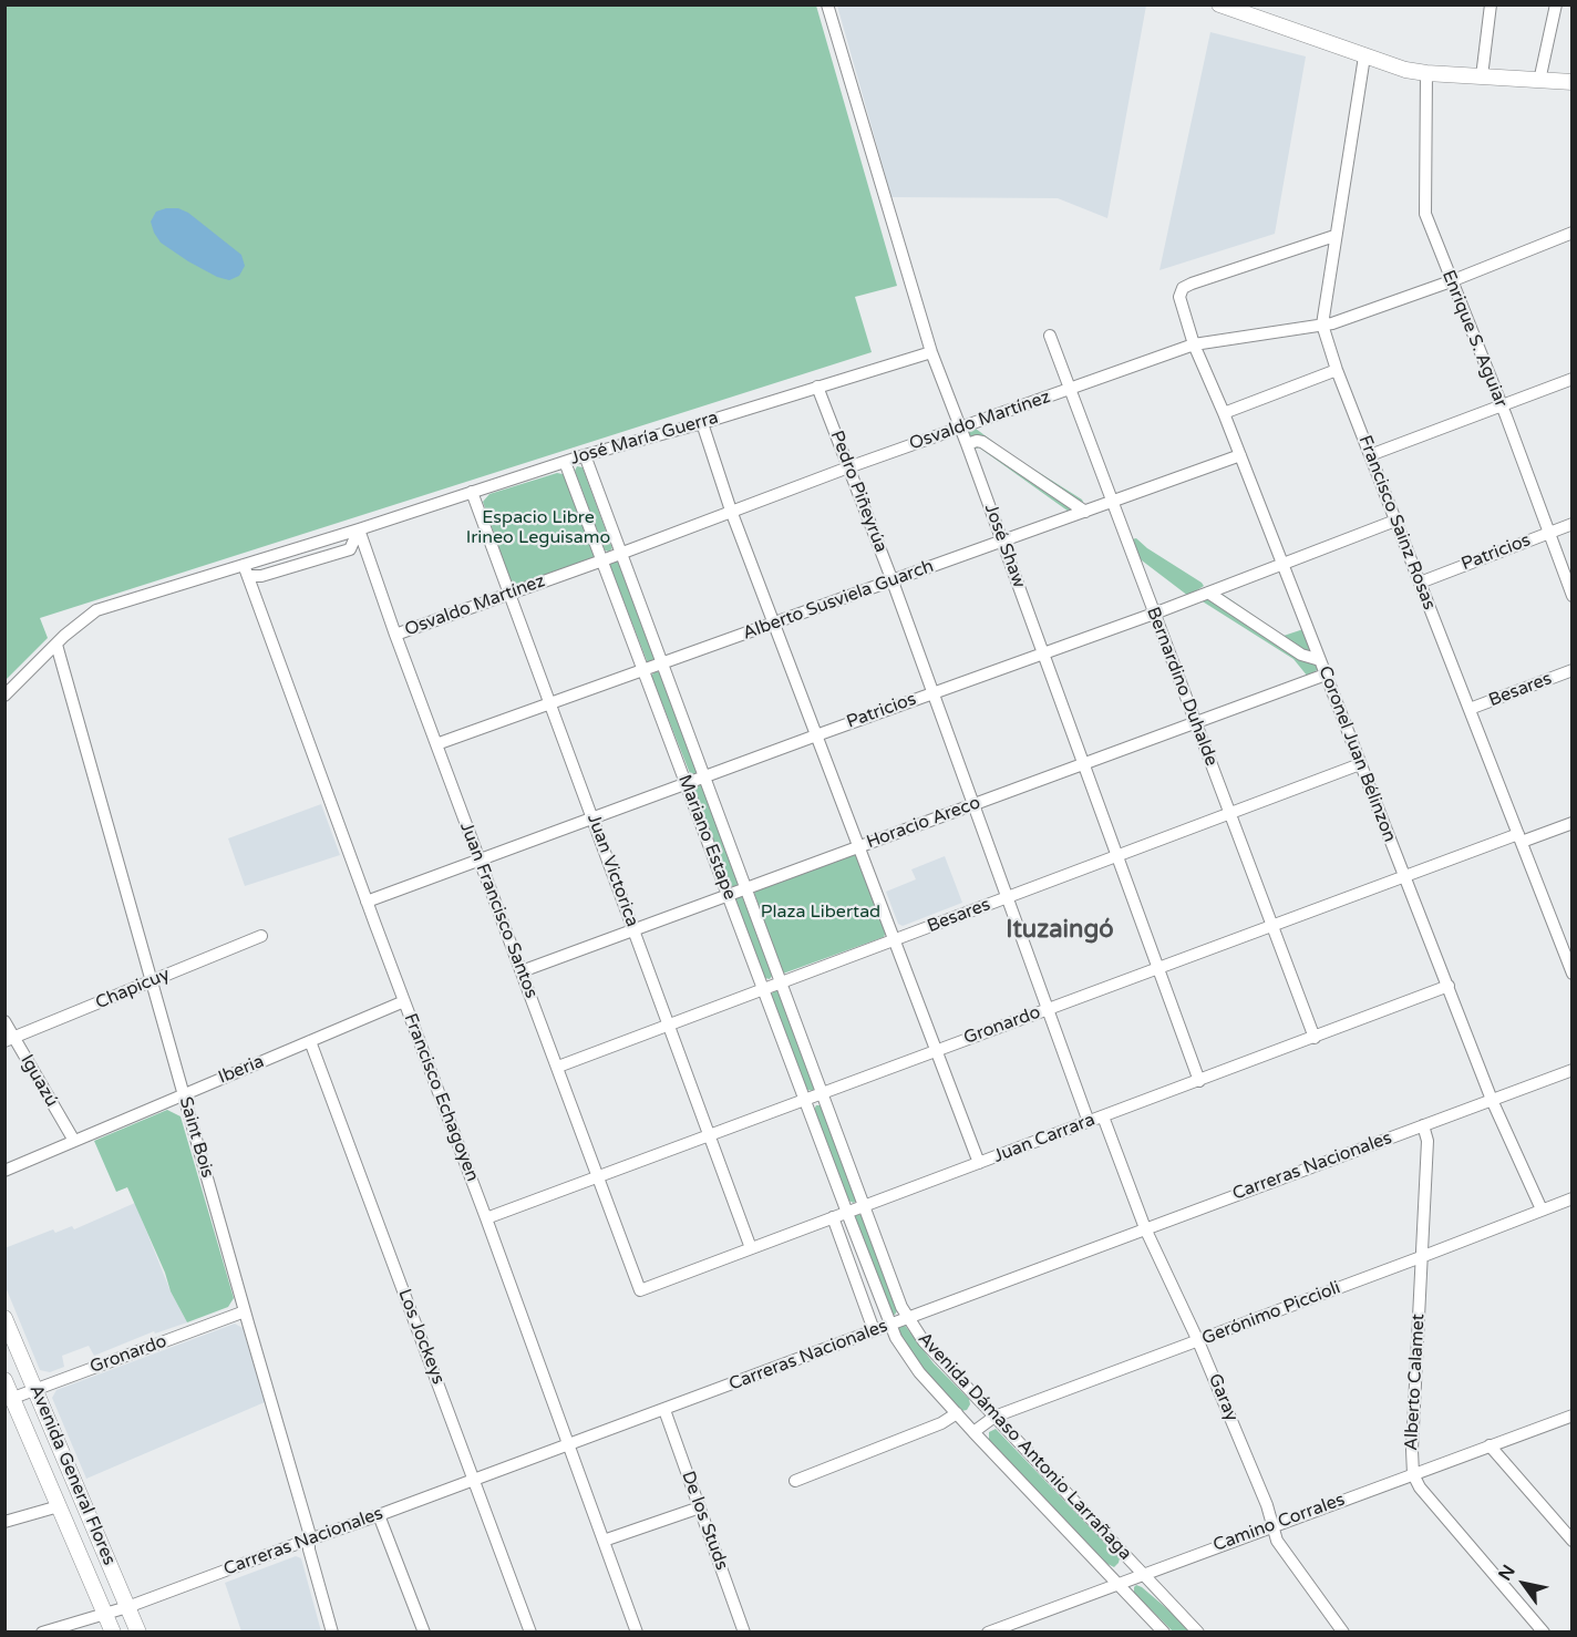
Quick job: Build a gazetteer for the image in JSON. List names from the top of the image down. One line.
{"streets":{"main road":["Avenida General Flores"],"street":["Enrique S. Aguiar","Osvaldo Martínez","José María Guerra","Pedro Piñeyrúa","Francisco Sainz Rosas","José Shaw","Patricios","Alberto Susviela Guarch","Bernardino Duhalde","Besares","Coronel Juan Bélinzon","Horacio Areco","Mariano Estape","Juan Victorica","Juan Francisco Santos","Chapicuy","Gronardo","Iberia","Iguazú","Francisco Echagoyen","Saint Bois","Juan Carrara","Carreras Nacionales","Gerónimo Piccioli","Los Jockeys","Alberto Calamet","Garay","Avenida Dámaso Antonio Larrañaga","De los Studs","Camino Corrales"]},"crossings":[["Enrique S. Aguiar","Osvaldo Martínez"],["Enrique S. Aguiar","Patricios"],["Osvaldo Martínez","Pedro Piñeyrúa"],["Osvaldo Martínez","Francisco Sainz Rosas"],["Osvaldo Martínez","José Shaw"],["Osvaldo Martínez","Bernardino Duhalde"],["Osvaldo Martínez","Coronel Juan Bélinzon"],["Osvaldo Martínez","Mariano Estape"],["Osvaldo Martínez","Juan Victorica"],["Osvaldo Martínez","Juan Francisco Santos"],["José María Guerra","Pedro Piñeyrúa"],["José María Guerra","José Shaw"],["José María Guerra","Mariano Estape"],["José María Guerra","Juan Victorica"],["José María Guerra","Juan Francisco Santos"],["José María Guerra","Francisco Echagoyen"],["José María Guerra","Saint Bois"],["Pedro Piñeyrúa","Patricios"],["Pedro Piñeyrúa","Alberto Susviela Guarch"],["Pedro Piñeyrúa","Besares"],["Pedro Piñeyrúa","Horacio Areco"],["Pedro Piñeyrúa","Gronardo"],["Pedro Piñeyrúa","Juan Carrara"],["Francisco Sainz Rosas","Patricios"],["Francisco Sainz Rosas","Besares"],["Francisco Sainz Rosas","Coronel Juan Bélinzon"],["Francisco Sainz Rosas","Gronardo"],["José Shaw","Patricios"],["José Shaw","Alberto Susviela Guarch"],["José Shaw","Besares"],["José Shaw","Horacio Areco"],["José Shaw","Gronardo"],["José Shaw","Juan Carrara"],["Patricios","Bernardino Duhalde"],["Patricios","Coronel Juan Bélinzon"],["Patricios","Mariano Estape"],["Patricios","Juan Victorica"],["Patricios","Juan Francisco Santos"],["Patricios","Francisco Echagoyen"],["Alberto Susviela Guarch","Bernardino Duhalde"],["Alberto Susviela Guarch","Coronel Juan Bélinzon"],["Alberto Susviela Guarch","Mariano Estape"],["Alberto Susviela Guarch","Juan Victorica"],["Alberto Susviela Guarch","Juan Francisco Santos"],["Bernardino Duhalde","Besares"],["Bernardino Duhalde","Horacio Areco"],["Bernardino Duhalde","Gronardo"],["Bernardino Duhalde","Juan Carrara"],["Besares","Coronel Juan Bélinzon"],["Besares","Mariano Estape"],["Besares","Juan Victorica"],["Besares","Juan Francisco Santos"],["Coronel Juan Bélinzon","Horacio Areco"],["Coronel Juan Bélinzon","Gronardo"],["Coronel Juan Bélinzon","Juan Carrara"],["Coronel Juan Bélinzon","Carreras Nacionales"],["Coronel Juan Bélinzon","Gerónimo Piccioli"],["Horacio Areco","Mariano Estape"],["Horacio Areco","Juan Victorica"],["Horacio Areco","Juan Francisco Santos"],["Mariano Estape","Gronardo"],["Mariano Estape","Juan Carrara"],["Mariano Estape","Avenida Dámaso Antonio Larrañaga"],["Juan Victorica","Gronardo"],["Juan Victorica","Juan Carrara"],["Juan Francisco Santos","Gronardo"],["Juan Francisco Santos","Juan Carrara"],["Chapicuy","Iguazú"],["Chapicuy","Saint Bois"],["Gronardo","Francisco Echagoyen"],["Gronardo","Saint Bois"],["Gronardo","Avenida General Flores"],["Iberia","Iguazú"],["Iberia","Francisco Echagoyen"],["Iberia","Saint Bois"],["Iberia","Los Jockeys"],["Francisco Echagoyen","Carreras Nacionales"],["Saint Bois","Carreras Nacionales"],["Juan Carrara","Garay"],["Juan Carrara","Avenida Dámaso Antonio Larrañaga"],["Carreras Nacionales","Los Jockeys"],["Carreras Nacionales","Alberto Calamet"],["Carreras Nacionales","Garay"],["Carreras Nacionales","Avenida Dámaso Antonio Larrañaga"],["Carreras Nacionales","Avenida General Flores"],["Carreras Nacionales","De los Studs"],["Gerónimo Piccioli","Alberto Calamet"],["Gerónimo Piccioli","Garay"],["Gerónimo Piccioli","Avenida Dámaso Antonio Larrañaga"],["Alberto Calamet","Camino Corrales"],["Garay","Camino Corrales"],["Avenida Dámaso Antonio Larrañaga","Camino Corrales"]],"districts":["Ituzaingó"],"parks":["Espacio Libre Irineo Leguisamo","Plaza Libertad"],"north":"top left"}
